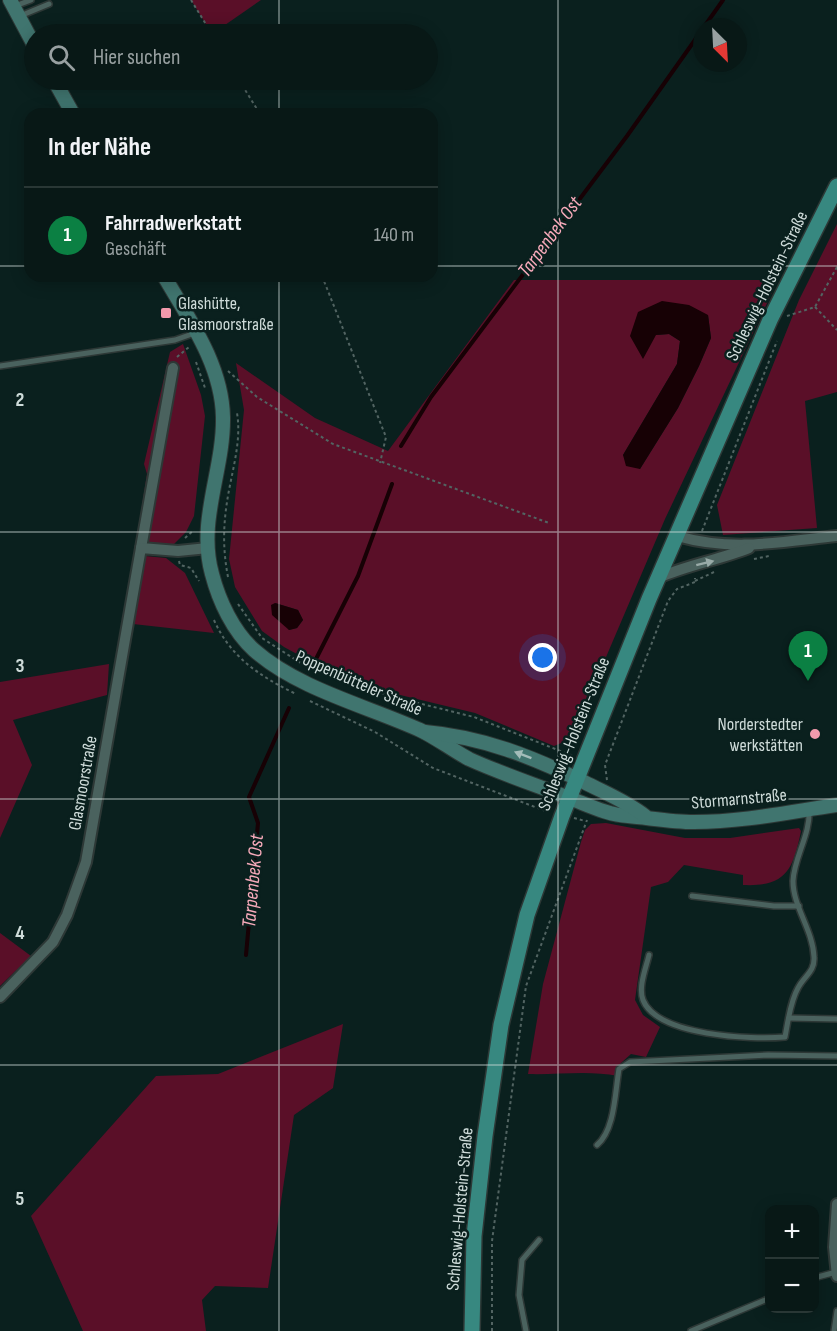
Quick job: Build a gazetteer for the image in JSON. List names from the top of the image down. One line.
{"streets":{"main road":["Schleswig-Holstein-Straße","Poppenbütteler Straße","Stormarnstraße"],"street":["Glasmoorstraße"]},"crossings":[["Schleswig-Holstein-Straße","Poppenbütteler Straße"],["Schleswig-Holstein-Straße","Stormarnstraße"],["Poppenbütteler Straße","Stormarnstraße"]],"water":["Tarpenbek Ost"],"places":{"transit":["Glashütte, Glasmoorstraße"],"other":["Norderstedter werkstätten"]},"north":"bottom right","page":{"search":"Hier suchen","heading":"In der Nähe","list":[{"mark":"1","name":"Fahrradwerkstatt","note":"Geschäft","value":"140 m"}],"pins":"1","map_buttons":["+","−"]},"grid":{"rows":["2","3","4","5"]}}
